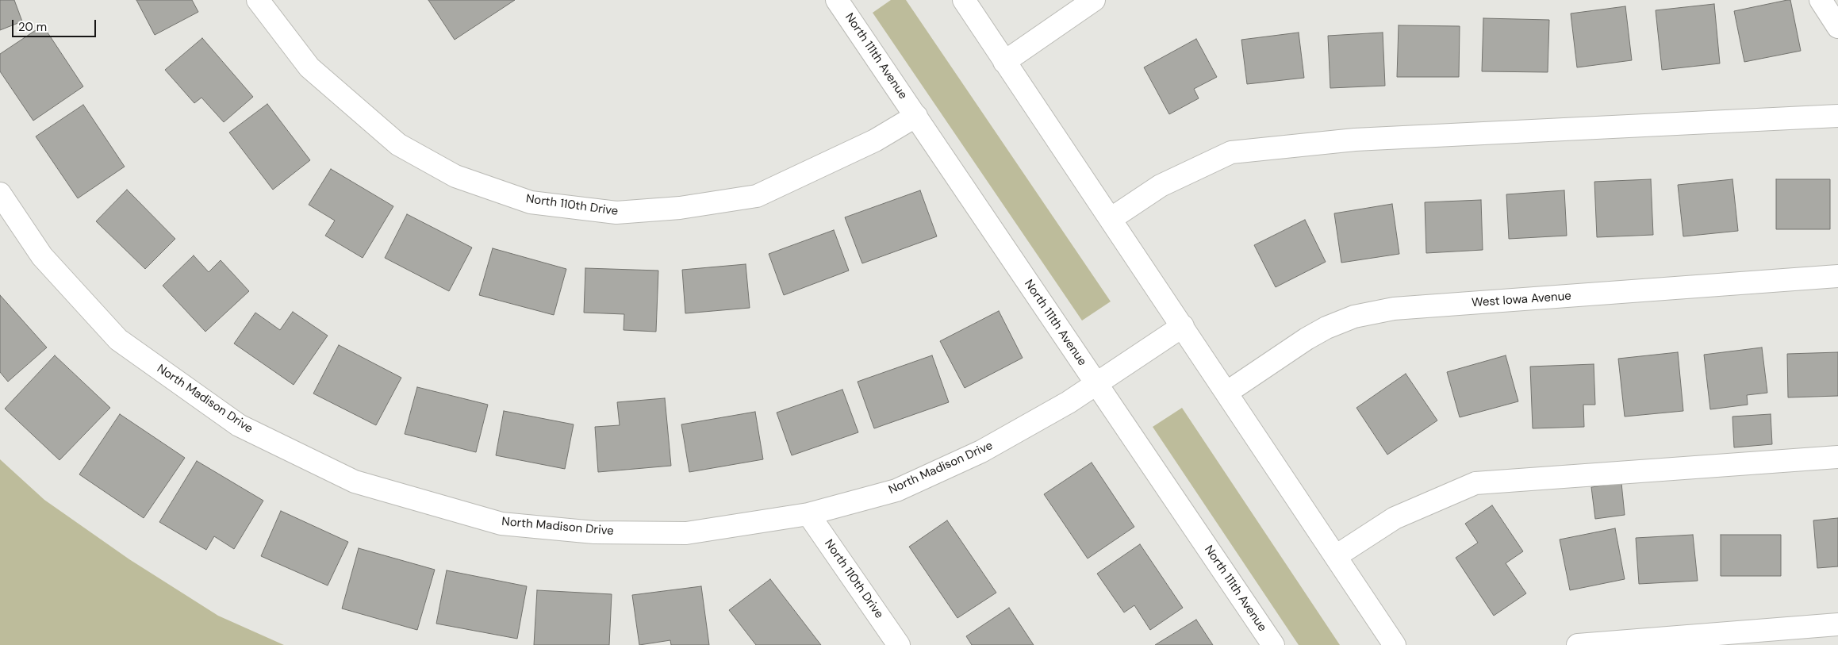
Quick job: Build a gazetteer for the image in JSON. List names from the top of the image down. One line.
{"streets":{"street":["North 111th Avenue","North 110th Drive","West Iowa Avenue","North Madison Drive"]},"crossings":[["North 111th Avenue","North 110th Drive"],["North 111th Avenue","North Madison Drive"],["North 110th Drive","North Madison Drive"]],"scale_bar":"20 m"}
